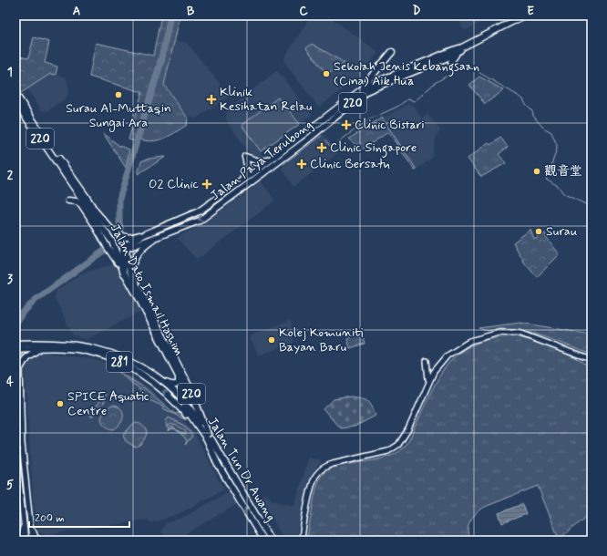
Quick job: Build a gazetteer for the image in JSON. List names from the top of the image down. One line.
{"streets":{"main road":["220","Jalan Paya Terubong","Jalan Dato Ismail Hashim","281","Jalan Tun Dr Awang"]},"crossings":[["Jalan Paya Terubong","Jalan Dato Ismail Hashim"],["Jalan Dato Ismail Hashim","Jalan Tun Dr Awang"]],"places":{"other":["Sekolah Jenis Kebangsaan (Cina) Aik Hua","Surau Al-Muttaqin Sungai Ara","觀音堂","Surau","Kolej Komuniti Bayan Baru","SPICE Aquatic Centre"],"health":["Klinik Kesihatan Relau","Clinic Bistari","Clinic Singapore","Clinic Bersatu","O2 Clinic"]},"scale_bar":"200 m","grid":{"columns":["A","B","C","D","E"],"rows":["1","2","3","4","5"]}}
